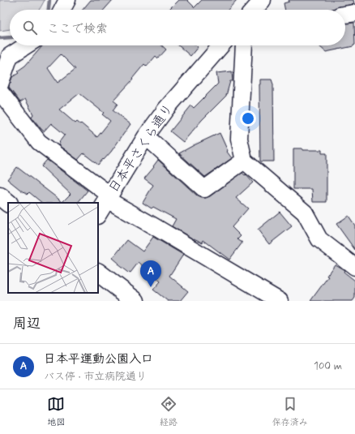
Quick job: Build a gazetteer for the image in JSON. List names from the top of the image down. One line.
{"streets":{"street":["日本平さくら通り"]},"page":{"search":"ここで検索","pins":"A","heading":"周辺","list":[{"mark":"A","name":"日本平運動公園入口","note":"バス停 · 市立病院通り","value":"100 m"}],"nav":["地図","経路","保存済み"]}}
